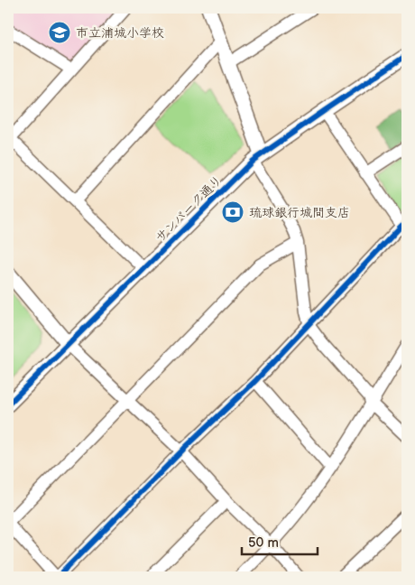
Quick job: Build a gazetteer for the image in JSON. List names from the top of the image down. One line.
{"streets":{"street":["サンパーク通り"]},"places":{"school or university":["市立浦城小学校"],"bank":["琉球銀行城間支店"]},"scale_bar":"50 m"}
